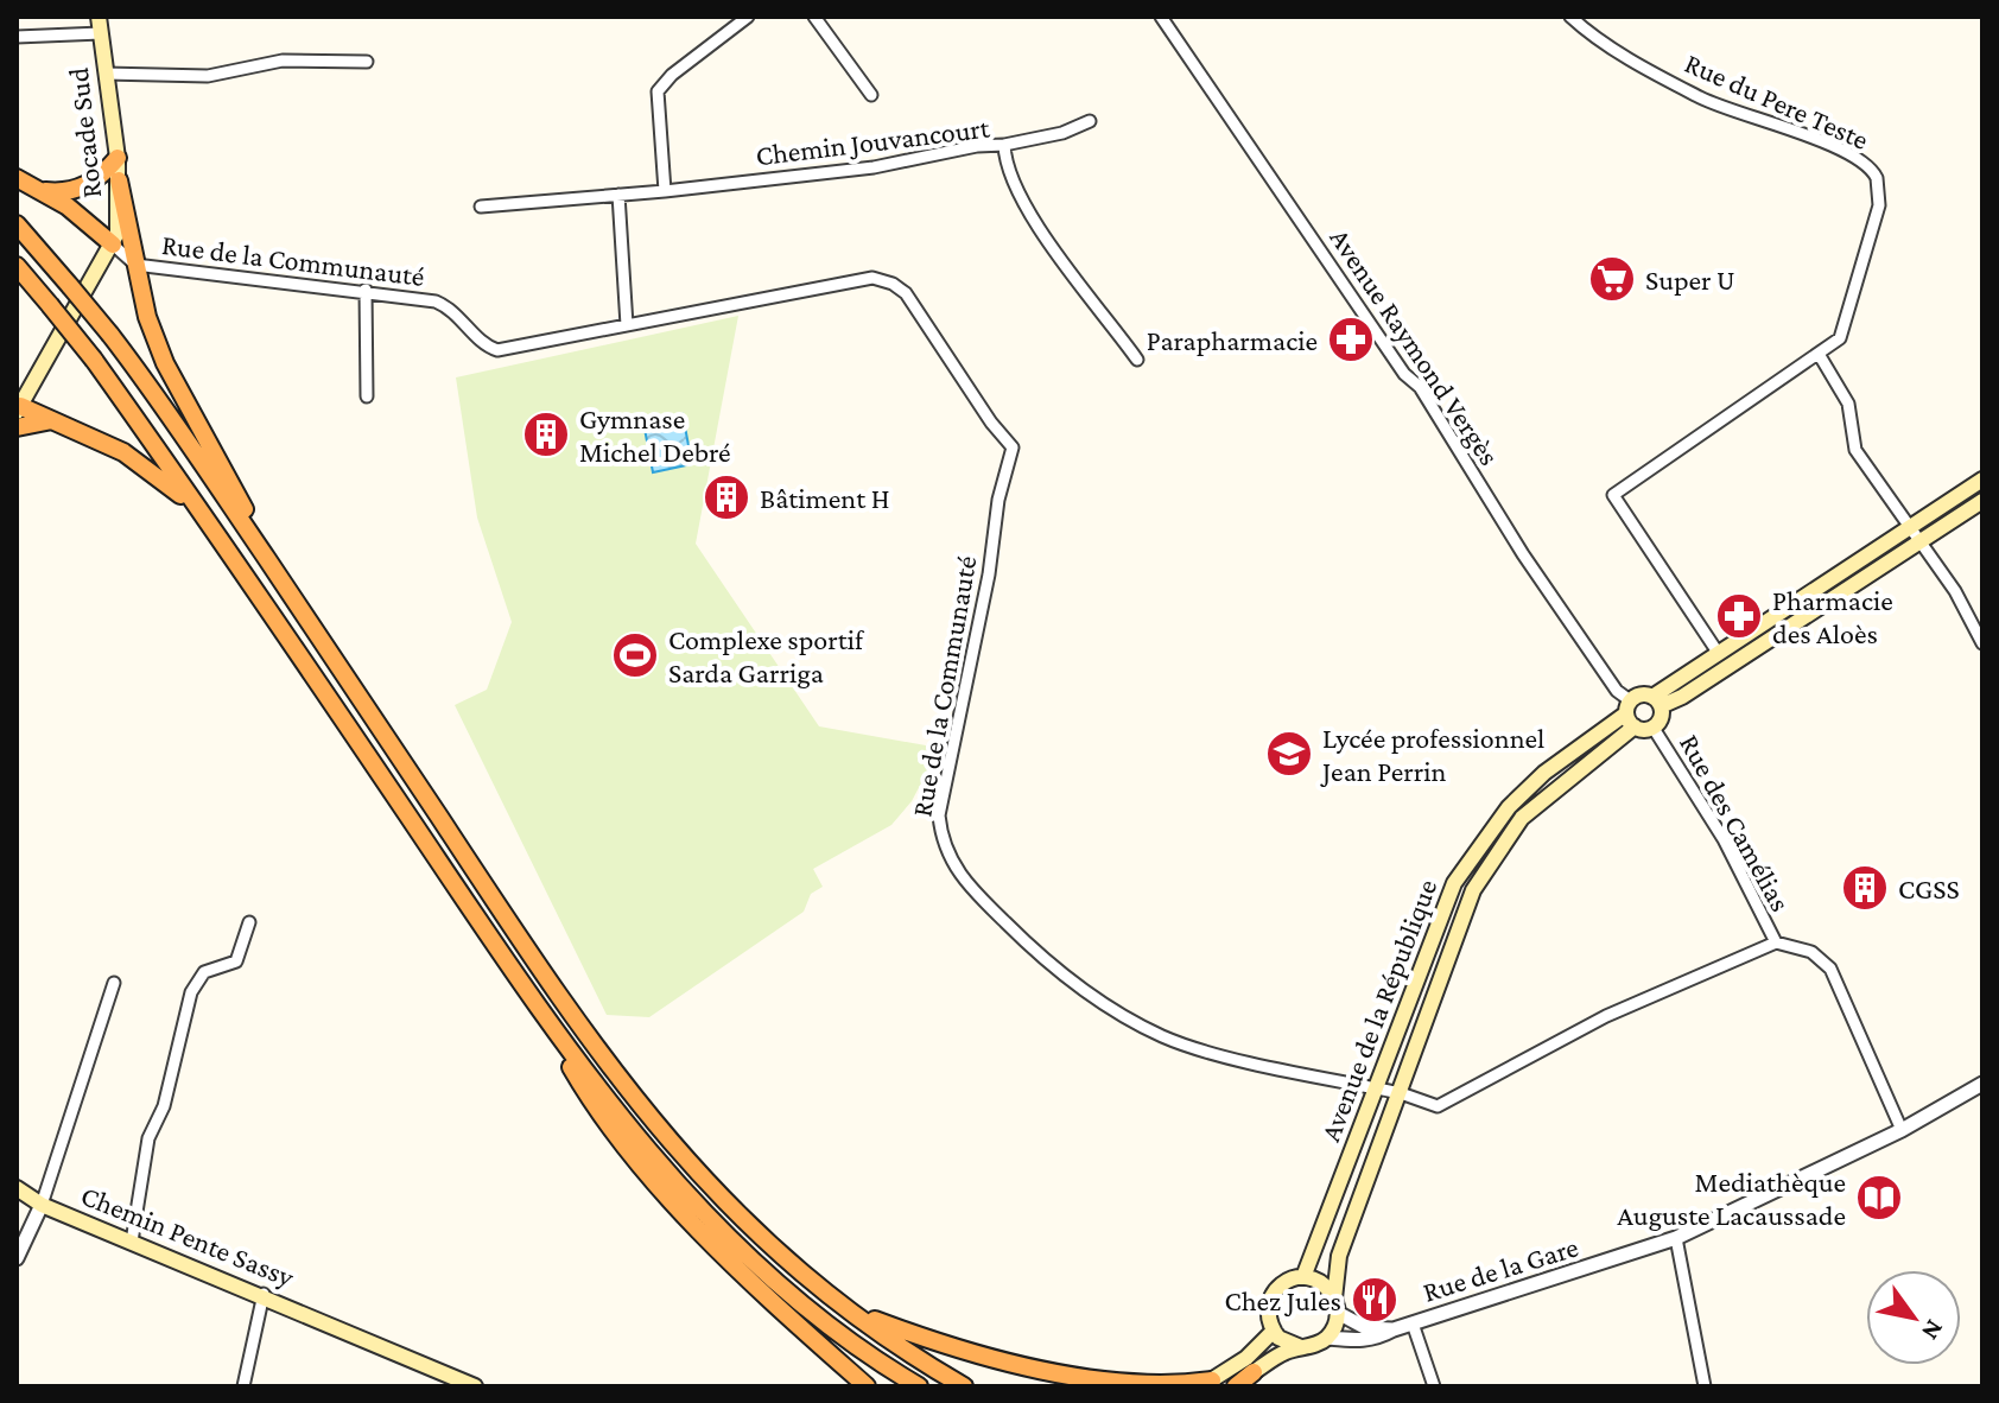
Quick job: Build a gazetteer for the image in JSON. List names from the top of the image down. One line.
{"streets":{"main road":["Rocade Sud","Avenue de la République","Chemin Pente Sassy"],"street":["Rue du Pere Teste","Chemin Jouvancourt","Rue de la Communauté","Avenue Raymond Vergès","Rue des Camélias","Rue de la Gare"]},"crossings":[["Rue de la Communauté","Rue des Camélias"],["Rue de la Communauté","Avenue de la République"],["Avenue Raymond Vergès","Avenue de la République"],["Avenue de la République","Rue de la Gare"]],"places":{"supermarket":["Super U"],"pharmacy":["Parapharmacie","Pharmacie des Aloès"],"building":["Gymnase Michel Debré","Bâtiment H","CGSS"],"sports":["Complexe sportif Sarda Garriga"],"school or university":["Lycée professionnel Jean Perrin"],"library":["Mediathèque Auguste Lacaussade"],"restaurant":["Chez Jules"]},"north":"bottom right"}
